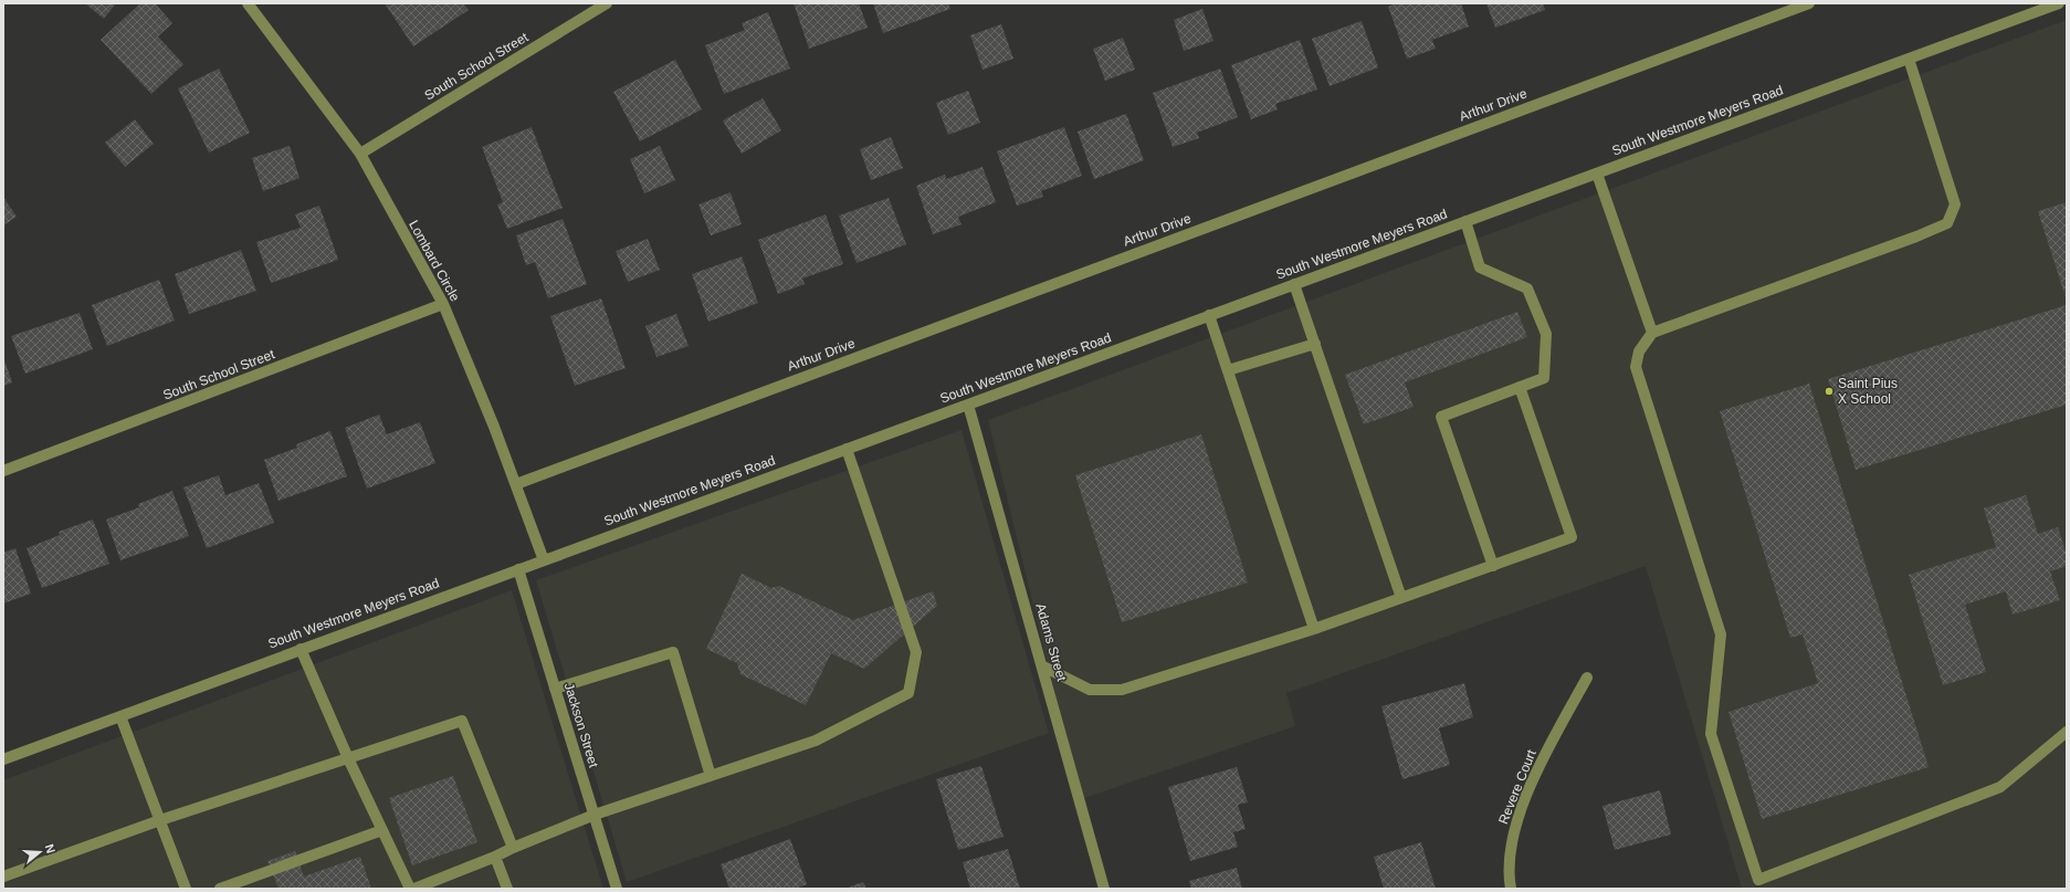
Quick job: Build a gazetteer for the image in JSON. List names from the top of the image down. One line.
{"streets":{"street":["South School Street","Arthur Drive","South Westmore Meyers Road","Lombard Circle","Adams Street","Jackson Street","Revere Court"]},"crossings":[["South School Street","Lombard Circle"],["Arthur Drive","Lombard Circle"],["South Westmore Meyers Road","Lombard Circle"],["South Westmore Meyers Road","Adams Street"],["South Westmore Meyers Road","Jackson Street"]],"places":["Saint Pius X School"],"north":"right"}
